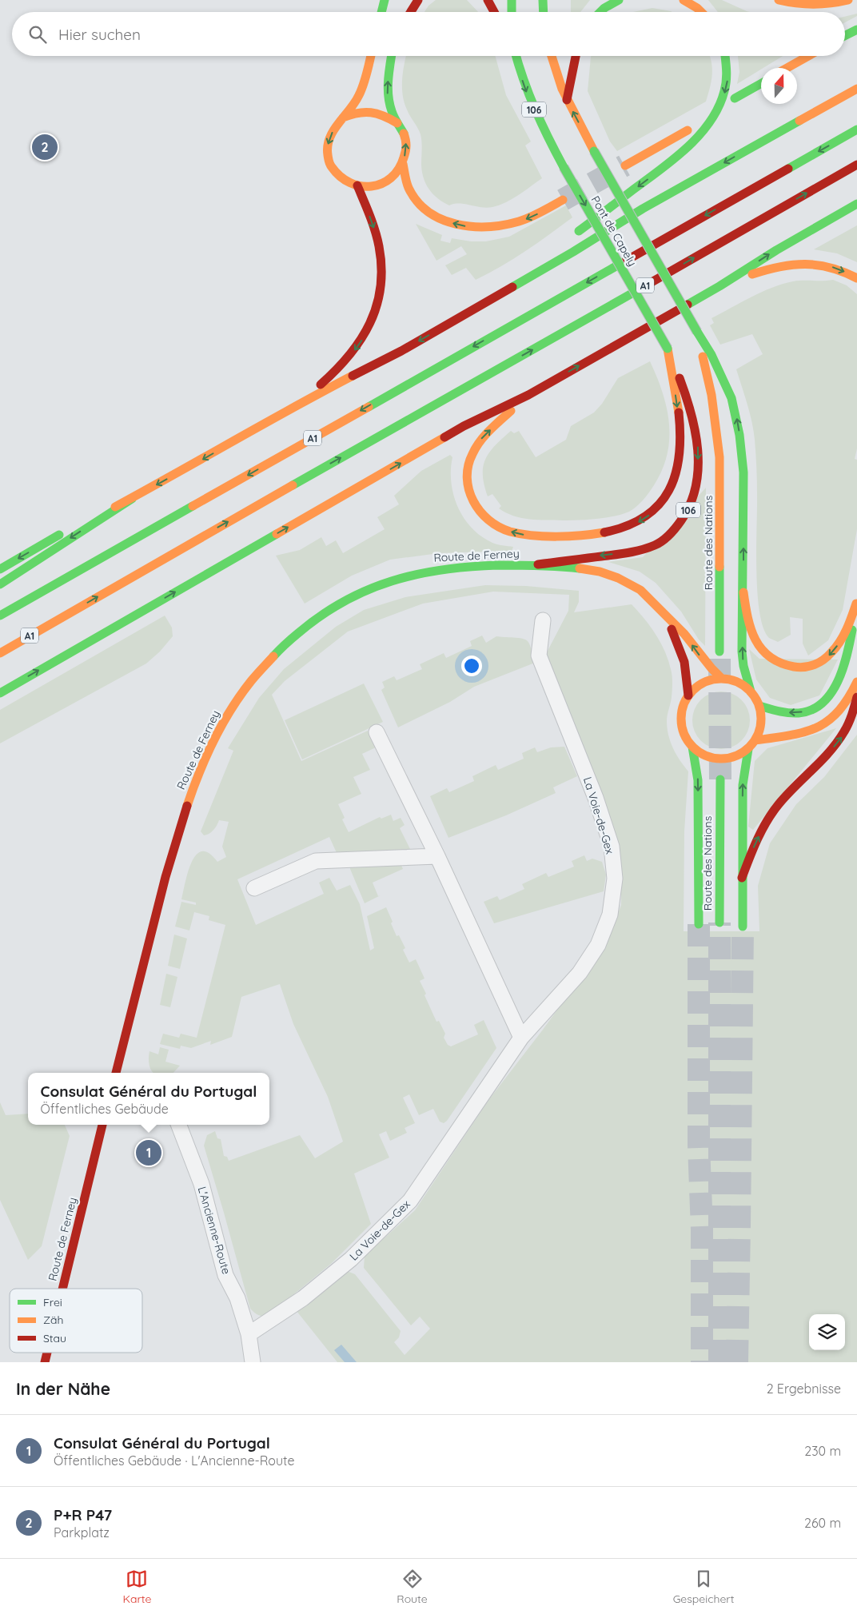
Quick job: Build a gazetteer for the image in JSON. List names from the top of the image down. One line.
{"streets":{"main road":["106","Pont de Capely","A1","Route des Nations","Route de Ferney"],"street":["La Voie-de-Gex","L'Ancienne-Route"]},"crossings":[["106","Pont de Capely"],["106","Route des Nations"],["106","Route de Ferney"],["Pont de Capely","Route des Nations"],["La Voie-de-Gex","L'Ancienne-Route"]],"legend":["Frei","Zäh","Stau"],"north":"top","page":{"search":"Hier suchen","pins":["2","1"],"popup":["Consulat Général du Portugal","Öffentliches Gebäude"],"heading":["In der Nähe","2 Ergebnisse"],"list":[{"mark":"1","name":"Consulat Général du Portugal","note":"Öffentliches Gebäude · L'Ancienne-Route","value":"230 m"},{"mark":"2","name":"P+R P47","note":"Parkplatz","value":"260 m"}],"nav":["Karte","Route","Gespeichert"]}}
